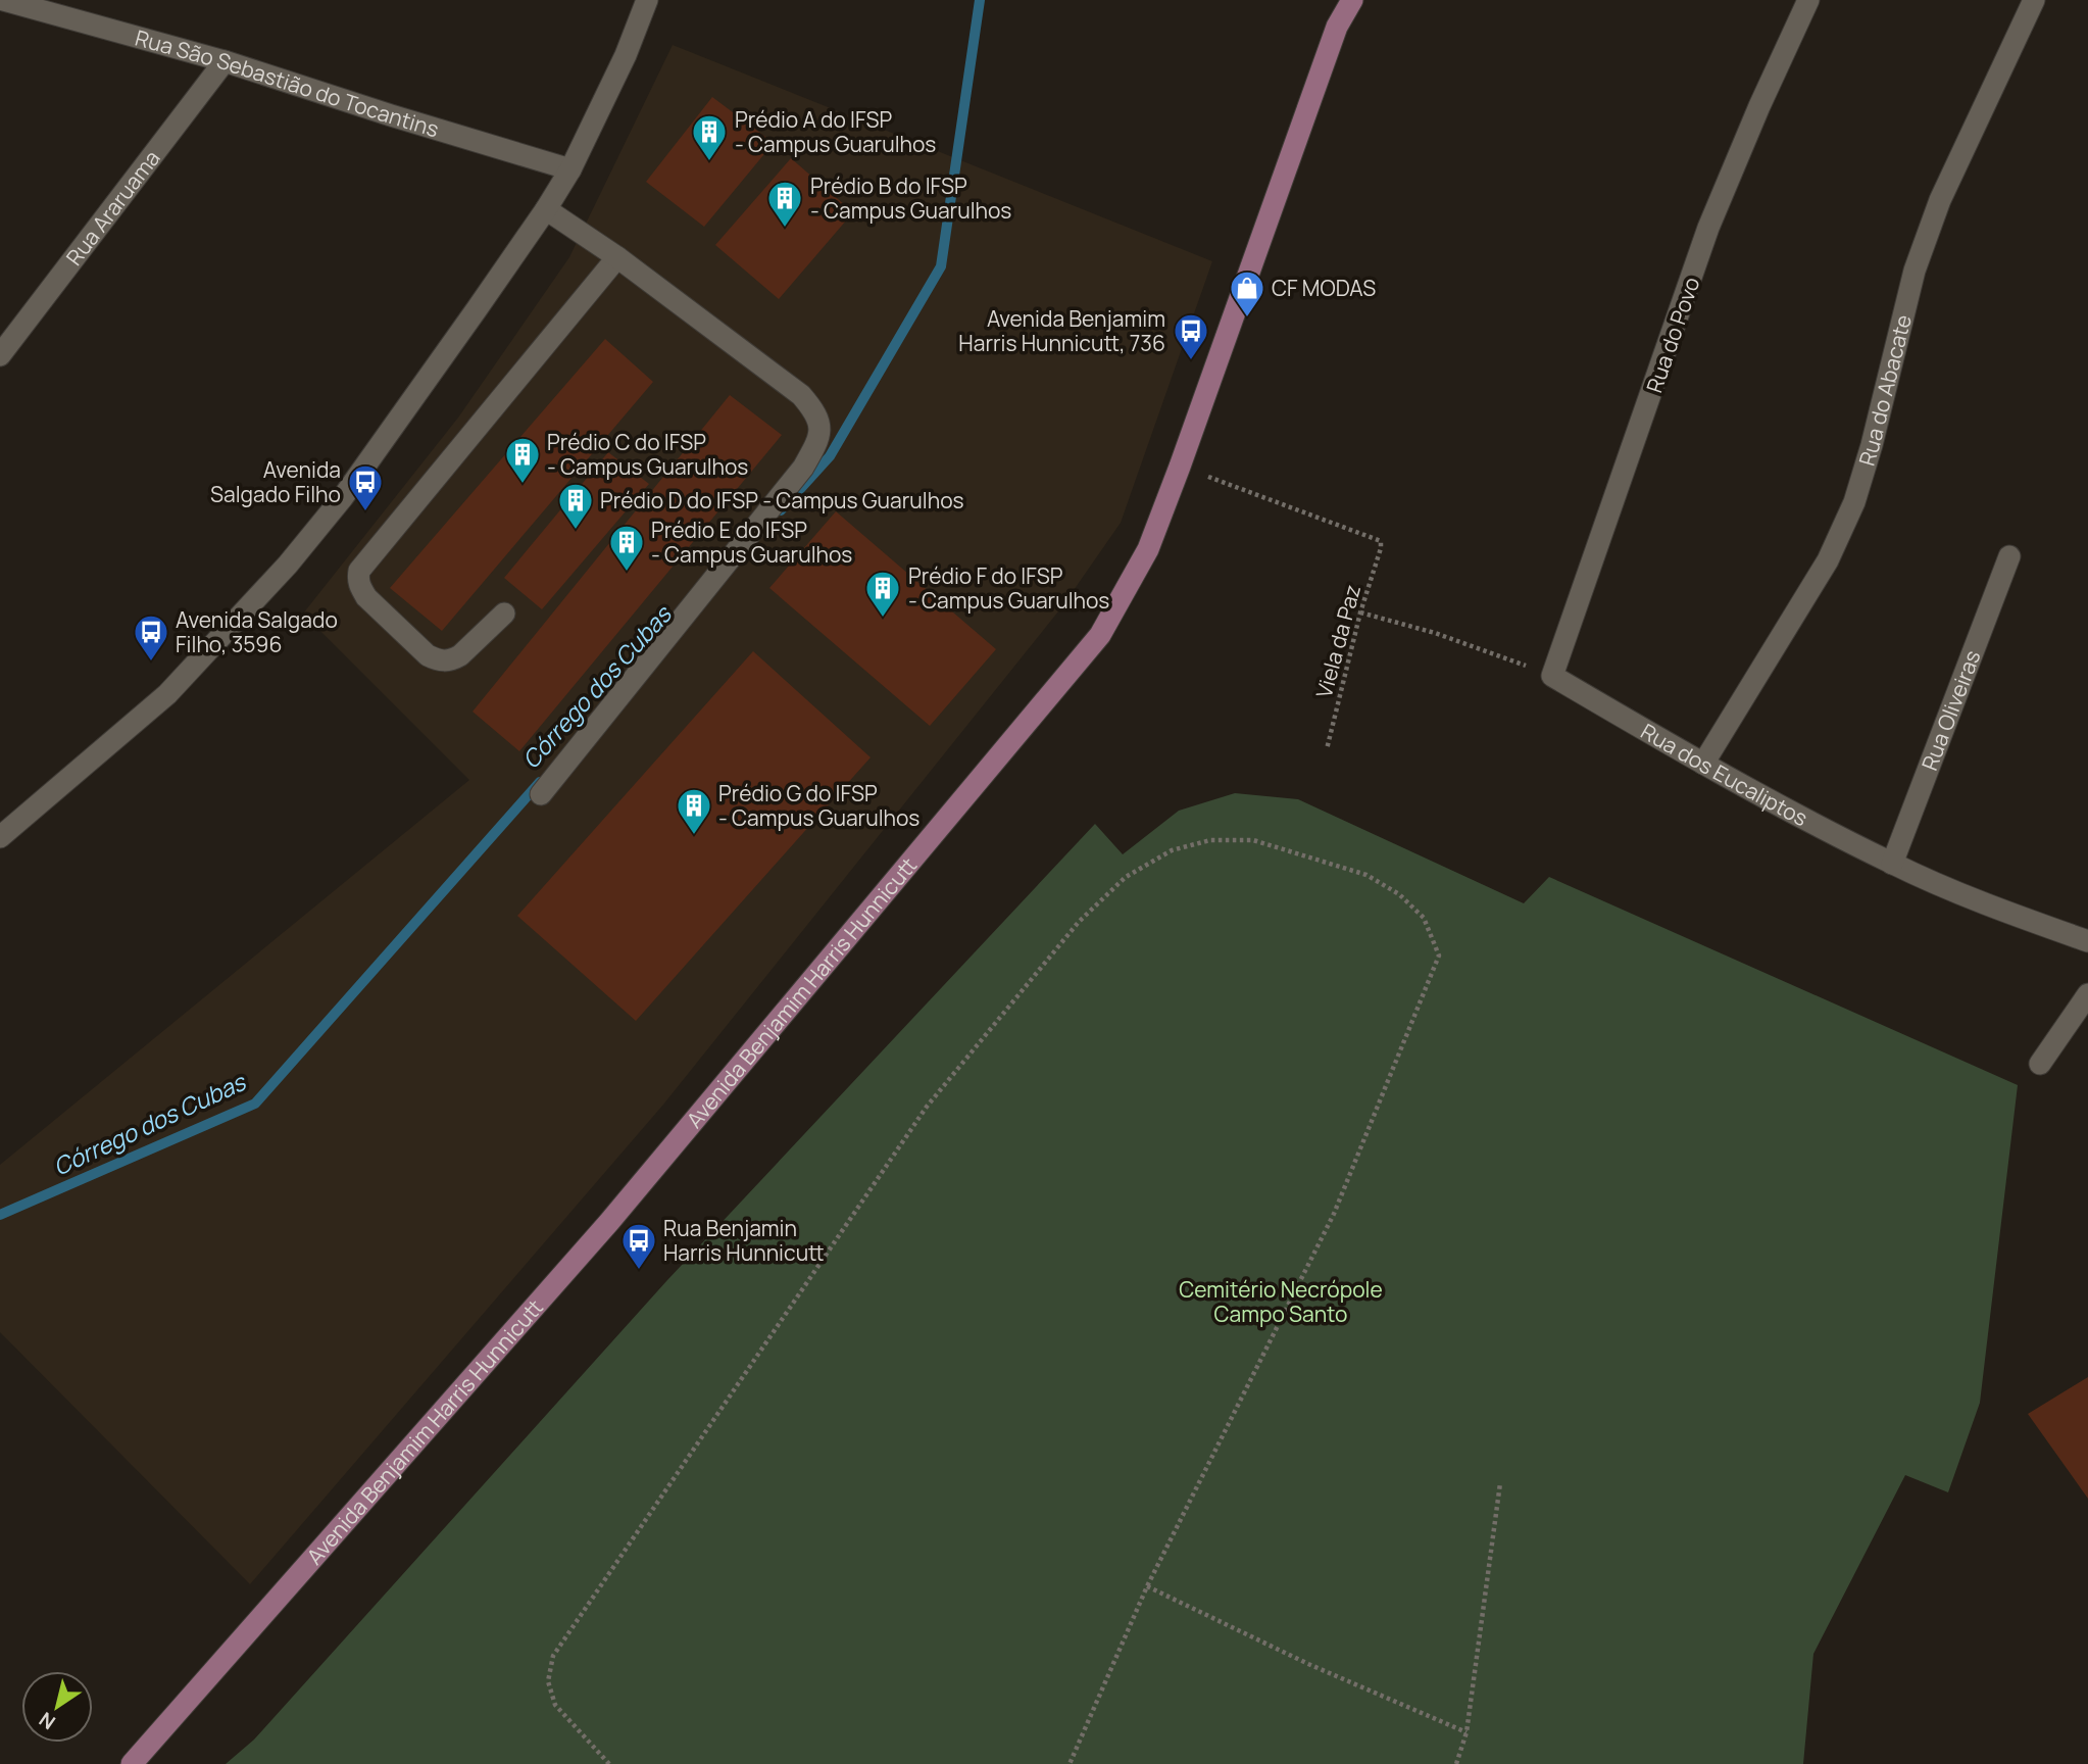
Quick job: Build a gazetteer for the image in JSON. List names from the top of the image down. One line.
{"streets":{"main road":["Avenida Benjamim Harris Hunnicutt"],"street":["Rua São Sebastião do Tocantins","Rua Araruama","Rua do Povo","Rua do Abacate","Rua Oliveiras","Rua dos Eucaliptos"],"path":["Viela da Paz"]},"crossings":[["Rua São Sebastião do Tocantins","Rua Araruama"],["Rua do Povo","Rua dos Eucaliptos"],["Rua do Abacate","Rua dos Eucaliptos"],["Viela da Paz","Avenida Benjamim Harris Hunnicutt"],["Rua Oliveiras","Rua dos Eucaliptos"]],"water":["Córrego dos Cubas"],"parks":["Cemitério Necrópole Campo Santo"],"places":{"building":["Prédio A do IFSP - Campus Guarulhos","Prédio B do IFSP - Campus Guarulhos","Prédio C do IFSP - Campus Guarulhos","Prédio D do IFSP - Campus Guarulhos","Prédio E do IFSP - Campus Guarulhos","Prédio F do IFSP - Campus Guarulhos","Prédio G do IFSP - Campus Guarulhos"],"shop":["CF MODAS"],"bus stop":["Avenida Benjamim Harris Hunnicutt, 736","Avenida Salgado Filho","Avenida Salgado Filho, 3596","Rua Benjamin Harris Hunnicutt"]},"north":"bottom left"}
